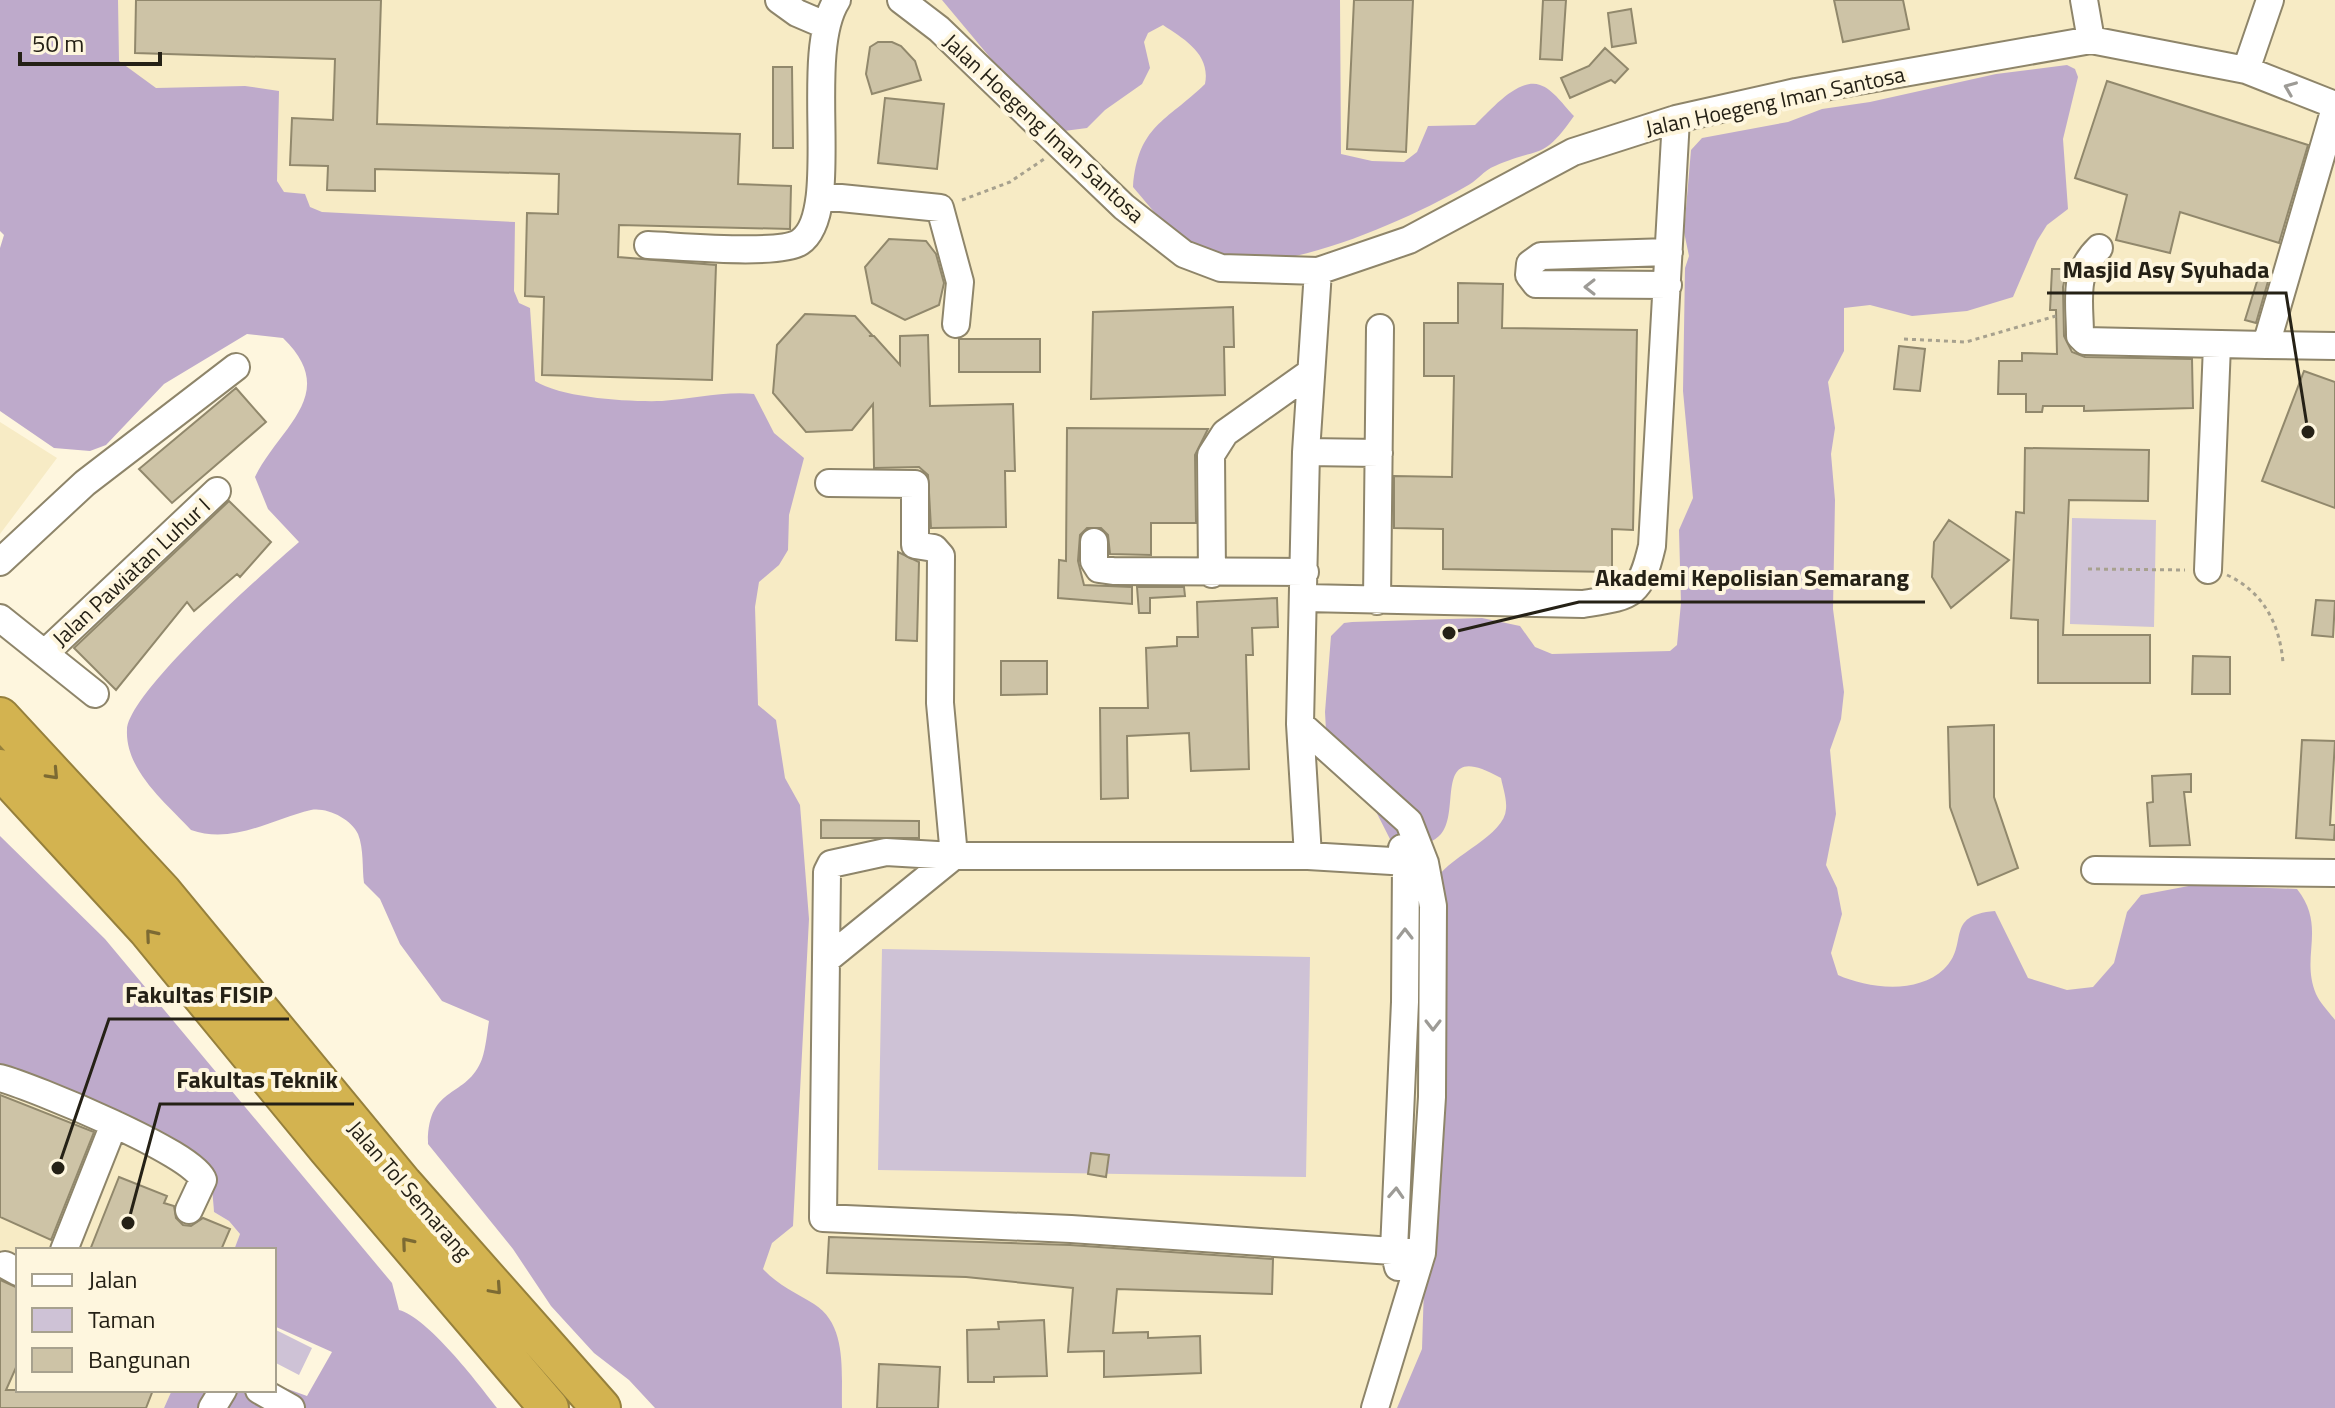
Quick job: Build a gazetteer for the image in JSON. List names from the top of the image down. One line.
{"streets":{"highway":["Jalan Tol Semarang"],"street":["Jalan Hoegeng Iman Santosa","Jalan Pawiatan Luhur I"]},"places":["Masjid Asy Syuhada","Akademi Kepolisian Semarang","Fakultas FISIP","Fakultas Teknik"],"legend":["Jalan","Taman","Bangunan"],"scale_bar":"50 m"}
